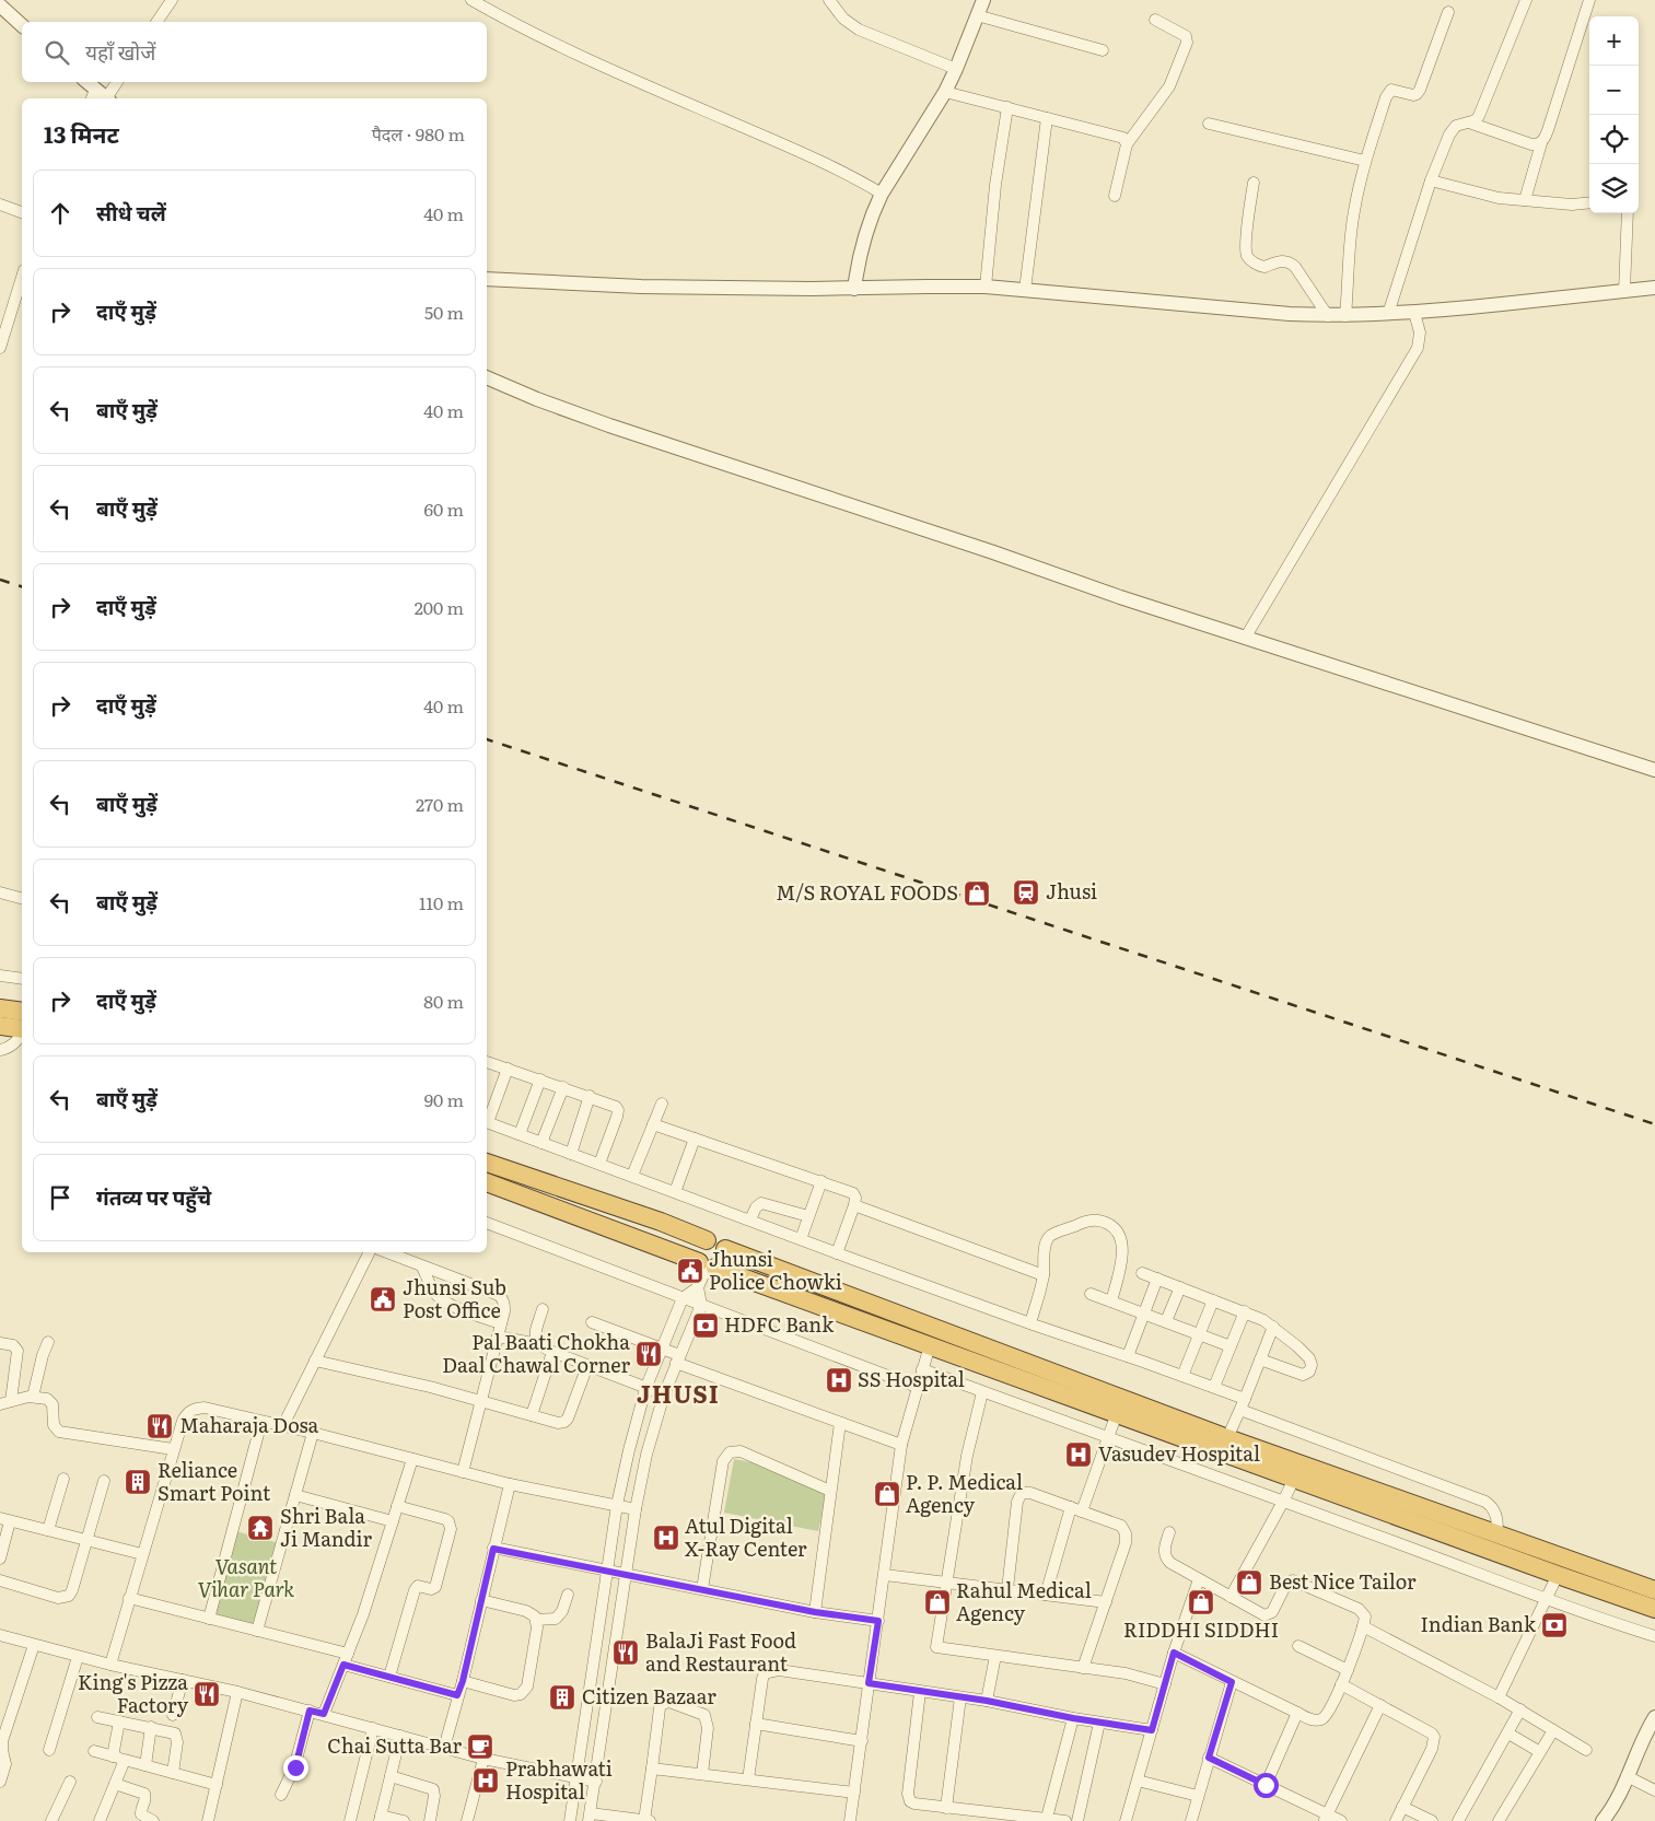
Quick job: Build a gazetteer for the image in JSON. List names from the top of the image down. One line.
{"districts":["JHUSI"],"parks":["Vasant Vihar Park"],"places":{"station":["Jhusi"],"shop":["M/S ROYAL FOODS","P. P. Medical Agency","Best Nice Tailor","Rahul Medical Agency","RIDDHI SIDDHI"],"public building":["Jhunsi Police Chowki","Jhunsi Sub Post Office"],"bank":["HDFC Bank","Indian Bank"],"restaurant":["Pal Baati Chokha Daal Chawal Corner","Maharaja Dosa","BalaJi Fast Food and Restaurant","King's Pizza Factory"],"hospital":["SS Hospital","Vasudev Hospital","Atul Digital X-Ray Center","Prabhawati Hospital"],"building":["Reliance Smart Point","Citizen Bazaar"],"temple":["Shri Bala Ji Mandir"],"cafe":["Chai Sutta Bar"]},"page":{"map_buttons":["+","−"],"search":"यहाँ खोजें","heading":["13 मिनट","पैदल · 980 m"],"list":[["सीधे चलें","40 m"],["दाएँ मुड़ें","50 m"],["बाएँ मुड़ें","40 m"],["बाएँ मुड़ें","60 m"],["दाएँ मुड़ें","200 m"],["दाएँ मुड़ें","40 m"],["बाएँ मुड़ें","270 m"],["बाएँ मुड़ें","110 m"],["दाएँ मुड़ें","80 m"],["बाएँ मुड़ें","90 m"],"गंतव्य पर पहुँचे"]}}
